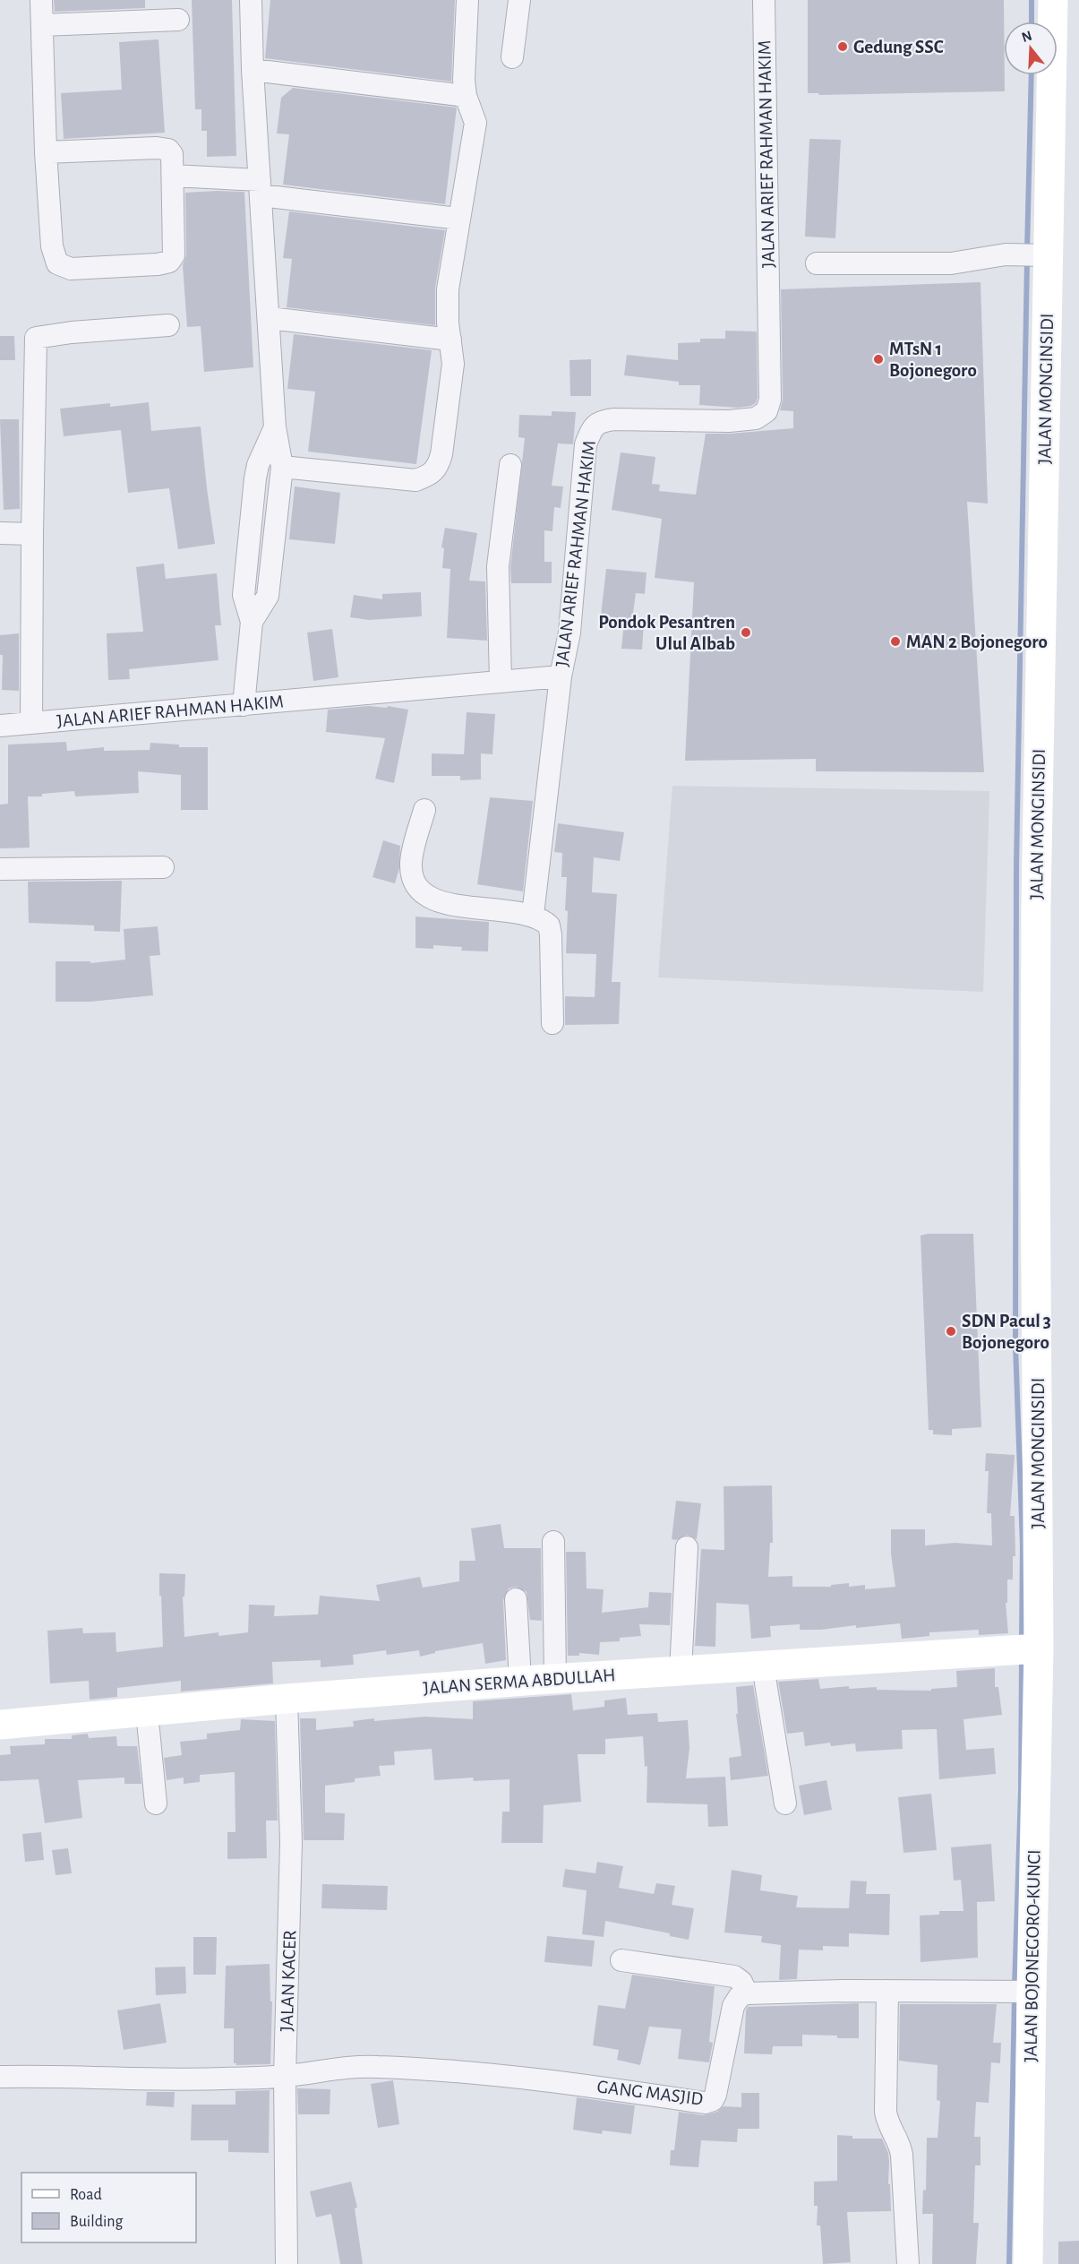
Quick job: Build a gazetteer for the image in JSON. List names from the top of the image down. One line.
{"streets":{"main road":["JALAN MONGINSIDI","JALAN SERMA ABDULLAH","JALAN BOJONEGORO-KUNCI"],"street":["JALAN ARIEF RAHMAN HAKIM","JALAN KACER","GANG MASJID"]},"crossings":[["JALAN MONGINSIDI","JALAN SERMA ABDULLAH"],["JALAN MONGINSIDI","JALAN BOJONEGORO-KUNCI"],["JALAN SERMA ABDULLAH","JALAN BOJONEGORO-KUNCI"],["JALAN SERMA ABDULLAH","JALAN KACER"],["JALAN KACER","GANG MASJID"]],"places":["Gedung SSC","MTsN 1 Bojonegoro","Pondok Pesantren Ulul Albab","MAN 2 Bojonegoro","SDN Pacul 3 Bojonegoro"],"legend":["Road","Building"],"north":"top"}
